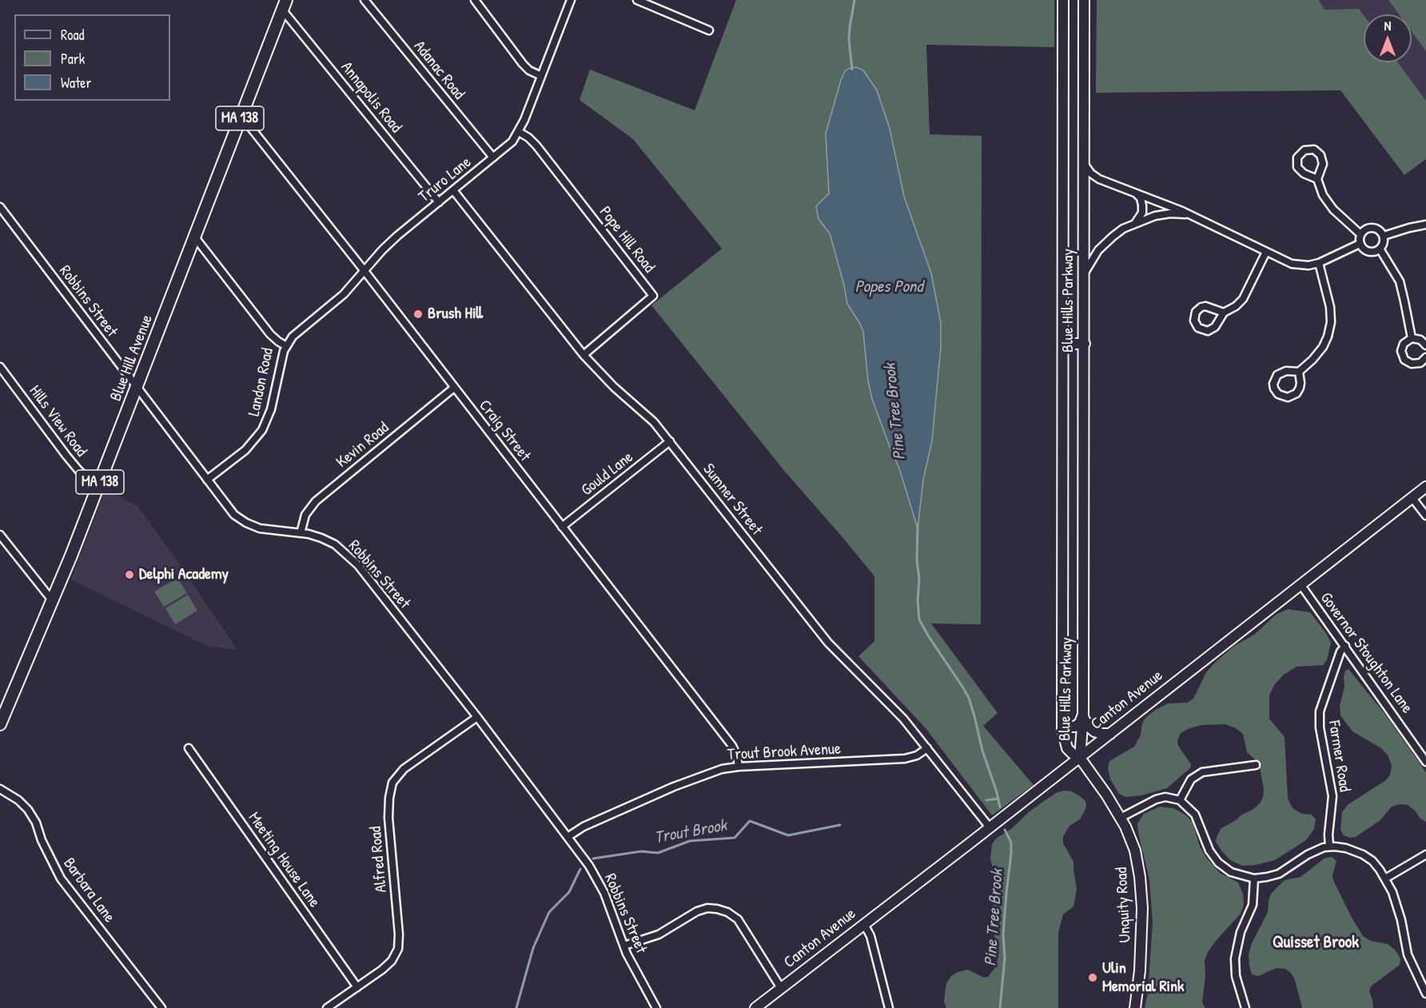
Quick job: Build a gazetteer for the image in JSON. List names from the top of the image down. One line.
{"streets":{"highway":["MA 138","Blue Hill Avenue"],"main road":["Blue Hills Parkway","Canton Avenue","Unquity Road"],"street":["Adanac Road","Annapolis Road","Truro Lane","Pope Hill Road","Robbins Street","Landon Road","Hills View Road","Craig Street","Kevin Road","Gould Lane","Sumner Street","Governor Stoughton Lane","Trout Brook Avenue","Farmer Road","Alfred Road","Meeting House Lane","Barbara Lane"]},"crossings":[["Adanac Road","Truro Lane"],["Annapolis Road","Truro Lane"],["Annapolis Road","Blue Hill Avenue"],["Truro Lane","Pope Hill Road"],["Truro Lane","Landon Road"],["Truro Lane","Craig Street"],["Truro Lane","Sumner Street"],["Pope Hill Road","Sumner Street"],["Blue Hills Parkway","Canton Avenue"],["Blue Hills Parkway","Unquity Road"],["Robbins Street","Blue Hill Avenue"],["Robbins Street","Landon Road"],["Robbins Street","Kevin Road"],["Robbins Street","Trout Brook Avenue"],["Robbins Street","Alfred Road"],["Blue Hill Avenue","Landon Road"],["Blue Hill Avenue","Hills View Road"],["Blue Hill Avenue","Craig Street"],["Craig Street","Kevin Road"],["Craig Street","Gould Lane"],["Craig Street","Trout Brook Avenue"],["Gould Lane","Sumner Street"],["Sumner Street","Canton Avenue"],["Sumner Street","Trout Brook Avenue"],["Governor Stoughton Lane","Canton Avenue"],["Governor Stoughton Lane","Farmer Road"],["Canton Avenue","Unquity Road"],["Alfred Road","Meeting House Lane"]],"districts":["Quisset Brook"],"water":["Popes Pond","Pine Tree Brook","Trout Brook"],"places":["Brush Hill","Delphi Academy","Ulin Memorial Rink"],"legend":["Road","Park","Water"],"north":"top"}
